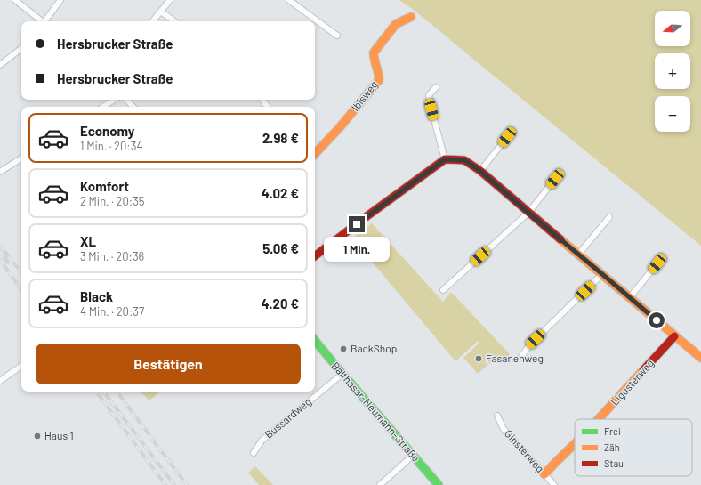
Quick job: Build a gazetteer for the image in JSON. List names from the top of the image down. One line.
{"streets":{"street":["Ibisweg","Ligusterweg","Balthasar-Neumann-Straße","Bussardweg","Ginsterweg"]},"crossings":[["Ligusterweg","Ginsterweg"],["Balthasar-Neumann-Straße","Bussardweg"]],"places":["BackShop","Fasanenweg","Haus 1"],"legend":["Frei","Zäh","Stau"],"north":"left","page":{"map_buttons":["+","−"],"banner":["Hersbrucker Straße","Hersbrucker Straße"],"list":[{"name":"Economy","note":"1 Min. · 20:34","value":"2.98 €"},{"name":"Komfort","note":"2 Min. · 20:35","value":"4.02 €"},{"name":"XL","note":"3 Min. · 20:36","value":"5.06 €"},{"name":"Black","note":"4 Min. · 20:37","value":"4.20 €"}],"bubble":"1 Min.","buttons":"Bestätigen"}}
